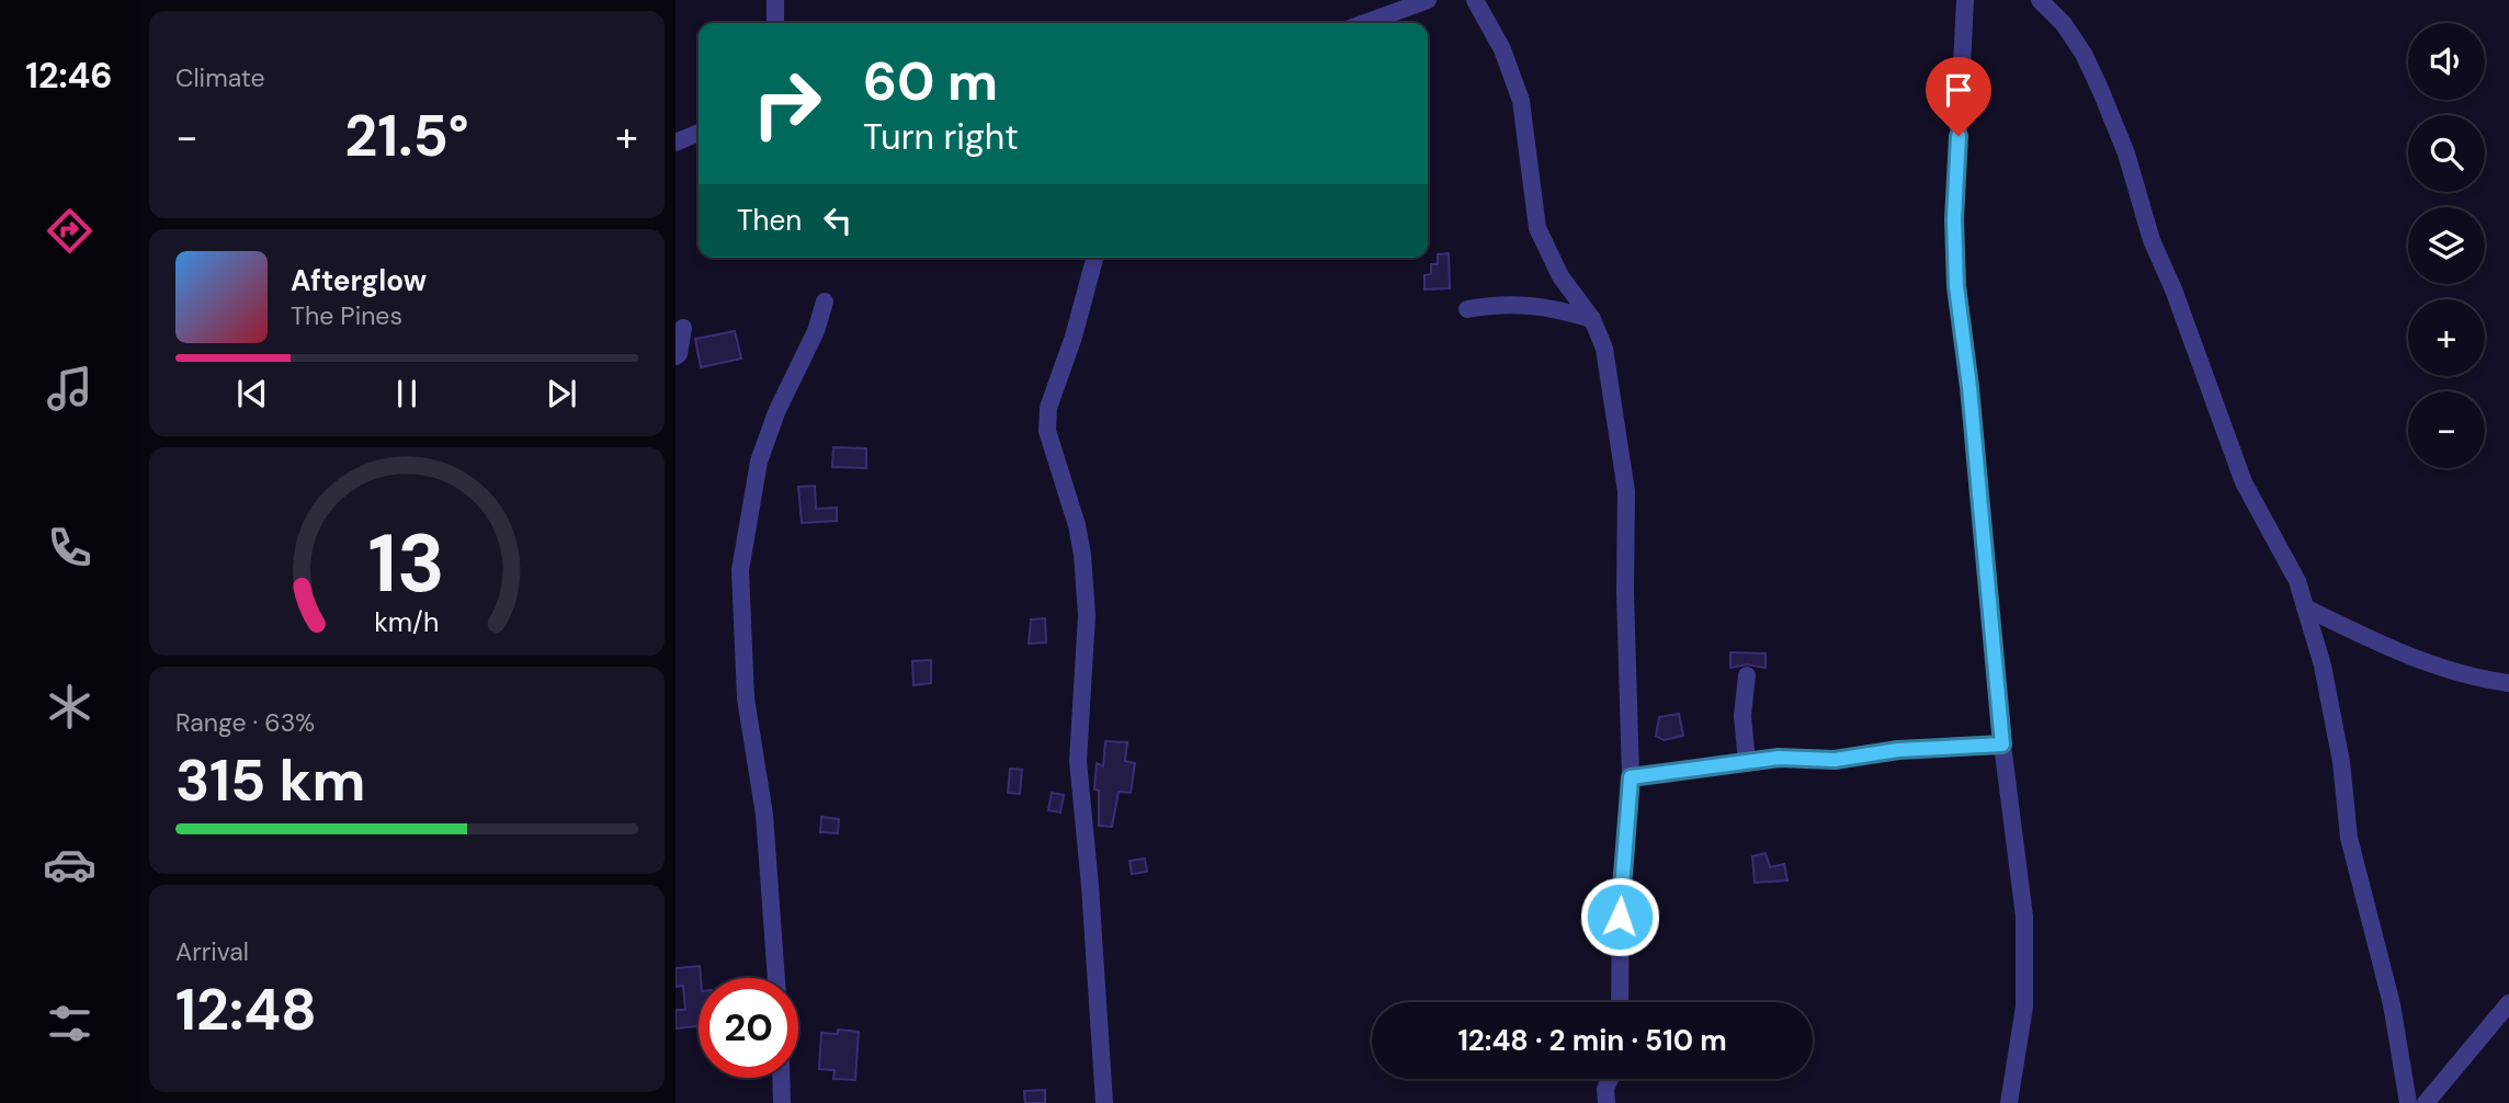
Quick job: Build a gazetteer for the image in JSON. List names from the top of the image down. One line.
{"page":{"tabs":"12:46","tile":["Climate",["Range · 63%","315 km"],["Arrival","12:48"]],"map_buttons":["+","−"],"turn":["60 m","Turn right"],"heat":["−","21.5°","+"],"then":"Then","song":["Afterglow","The Pines"],"limit":"20","trip":"12:48 · 2 min · 510 m","gauge":["13","km/h"]}}
